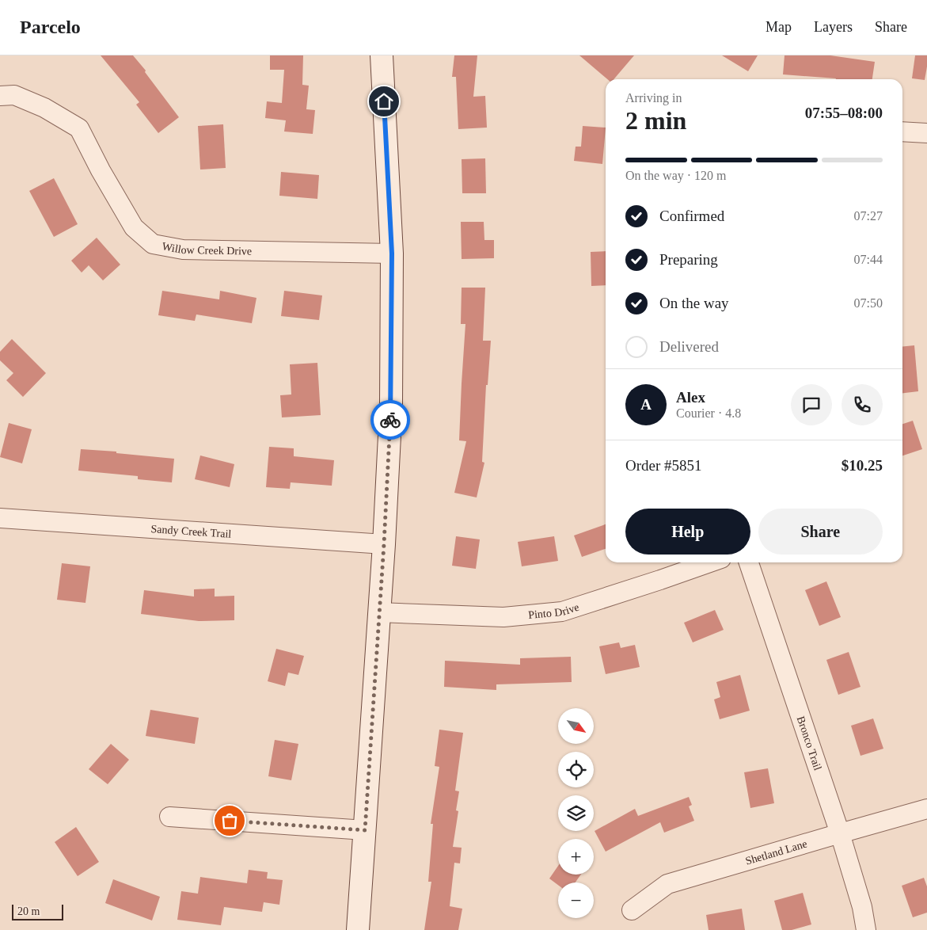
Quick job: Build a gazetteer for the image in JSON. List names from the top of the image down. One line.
{"streets":{"street":["Willow Creek Drive","Sandy Creek Trail","Pinto Drive","Bronco Trail","Shetland Lane"]},"crossings":[["Bronco Trail","Shetland Lane"]],"scale_bar":"20 m","north":"bottom right","page":{"header":"Parcelo","nav":["Map","Layers","Share"],"heading":["2 min","Arriving in","07:55–08:00"],"panel":["Alex","Courier · 4.8","Order #5851","$10.25"],"bar":"On the way · 120 m","list":[["Confirmed","07:27"],["Preparing","07:44"],["On the way","07:50"],"Delivered"],"round":"A","buttons":["Help","Share"],"map_buttons":["+","−"],"scale":"20 m"}}
